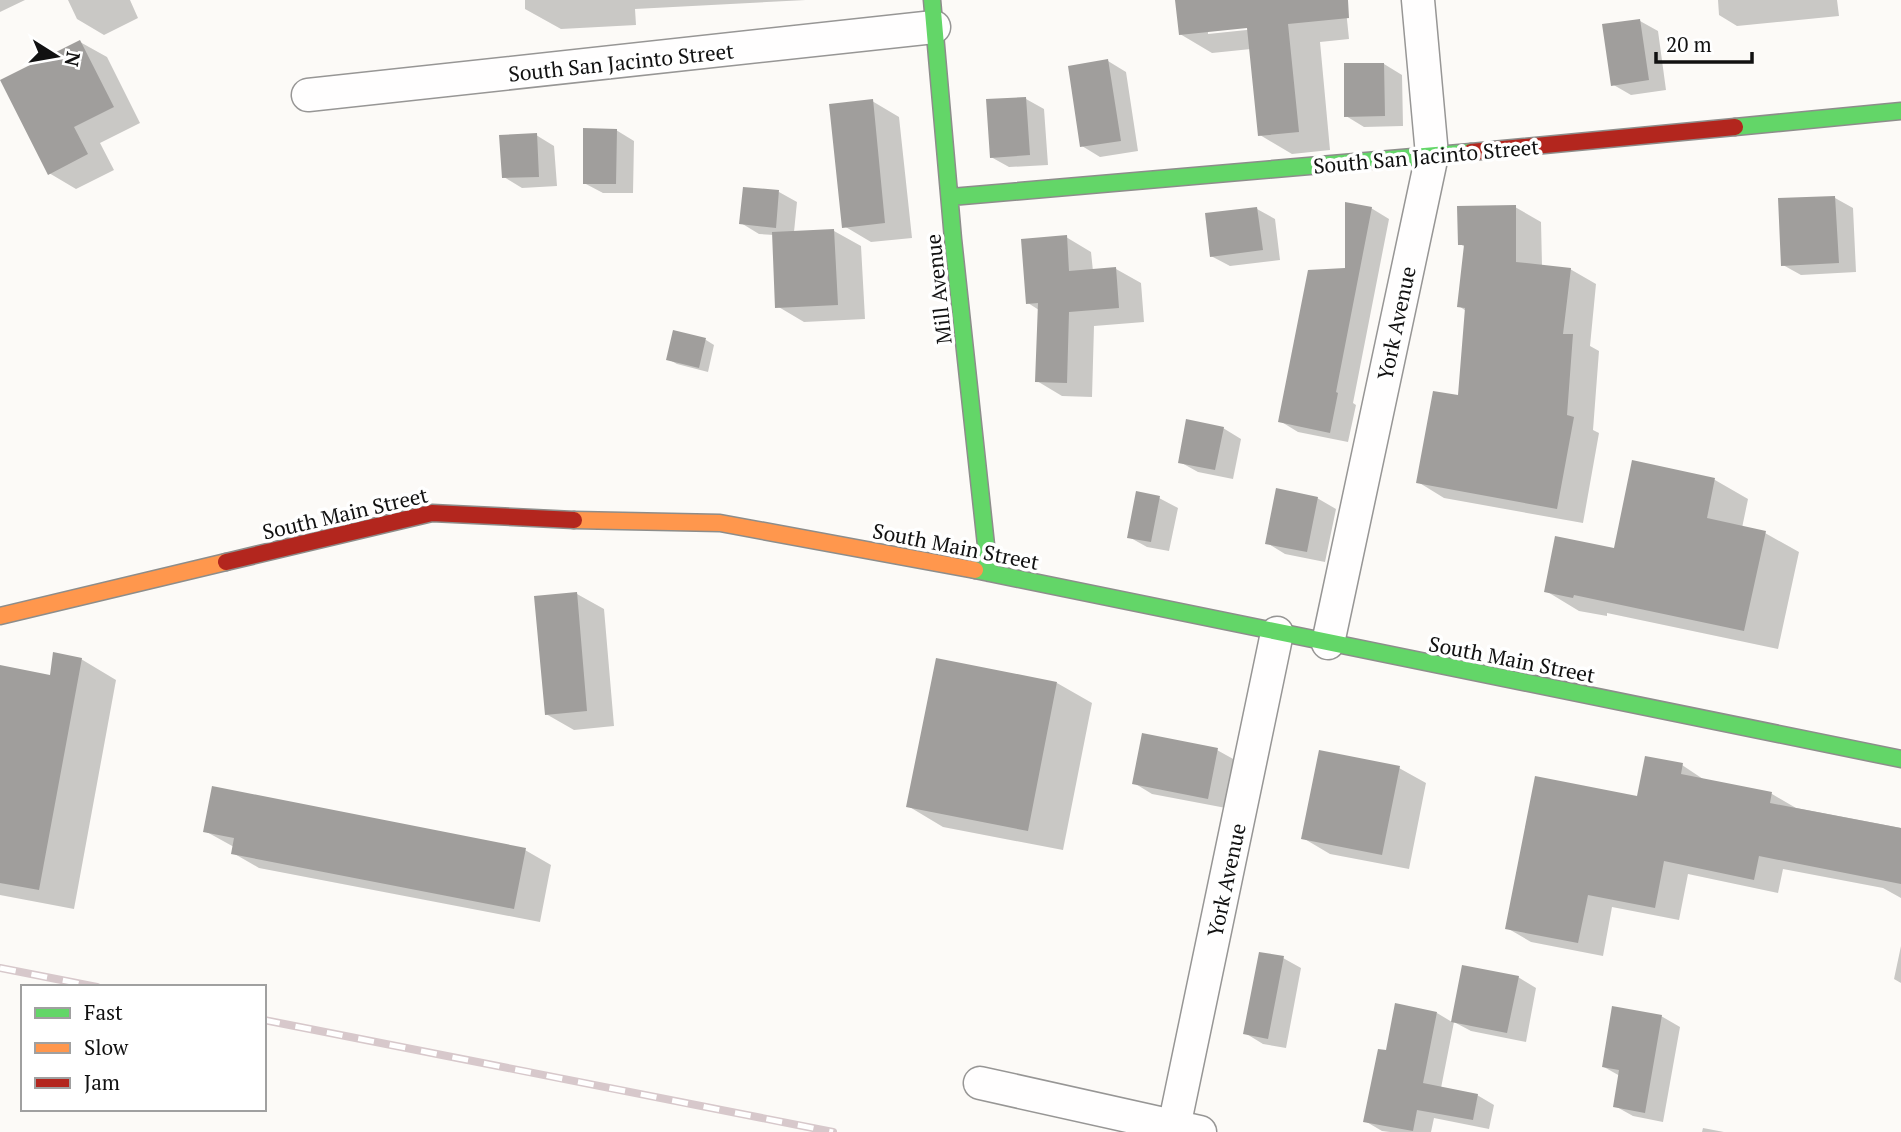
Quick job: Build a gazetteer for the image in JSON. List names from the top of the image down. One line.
{"streets":{"street":["South San Jacinto Street","Mill Avenue","York Avenue","South Main Street"]},"crossings":[["South San Jacinto Street","Mill Avenue"],["South San Jacinto Street","York Avenue"],["Mill Avenue","South Main Street"],["York Avenue","South Main Street"]],"legend":["Fast","Slow","Jam"],"scale_bar":"20 m","north":"right"}
